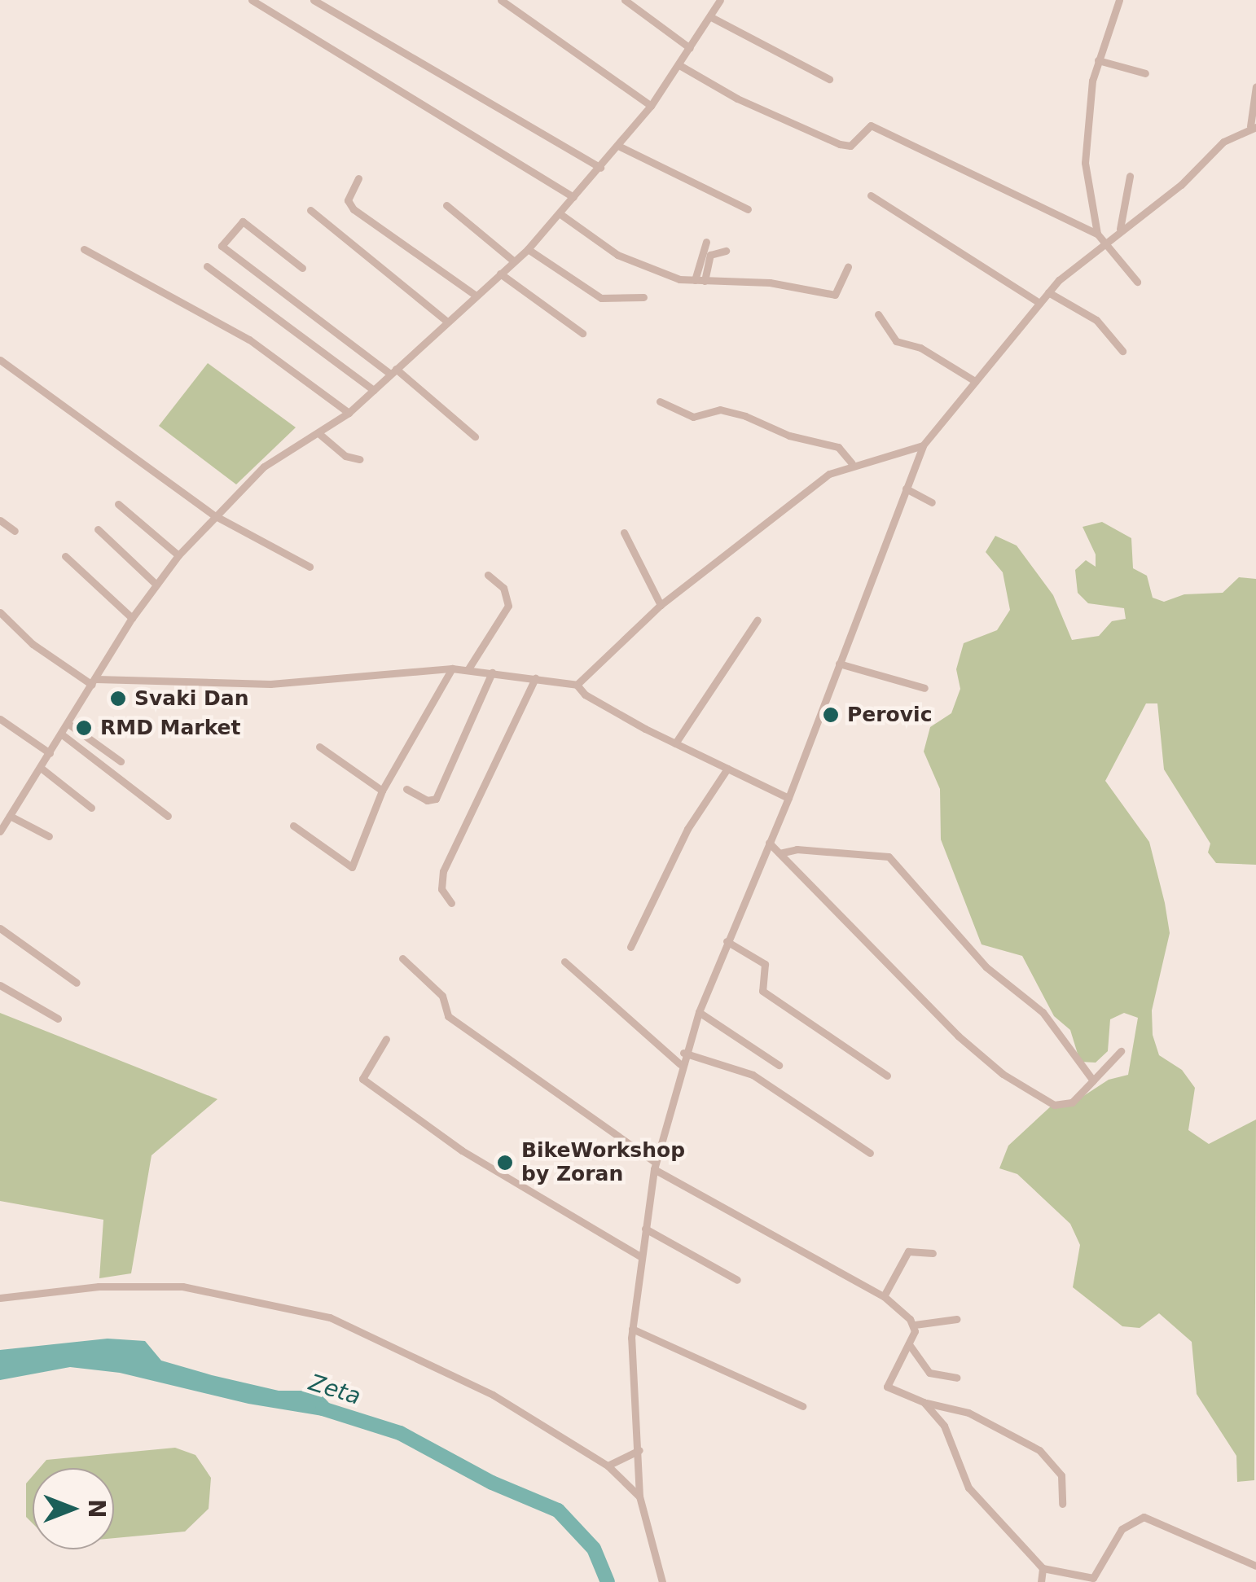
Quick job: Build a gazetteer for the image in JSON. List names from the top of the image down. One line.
{"water":["Zeta"],"places":["Svaki Dan","Perovic","RMD Market","BikeWorkshop by Zoran"],"north":"right"}
